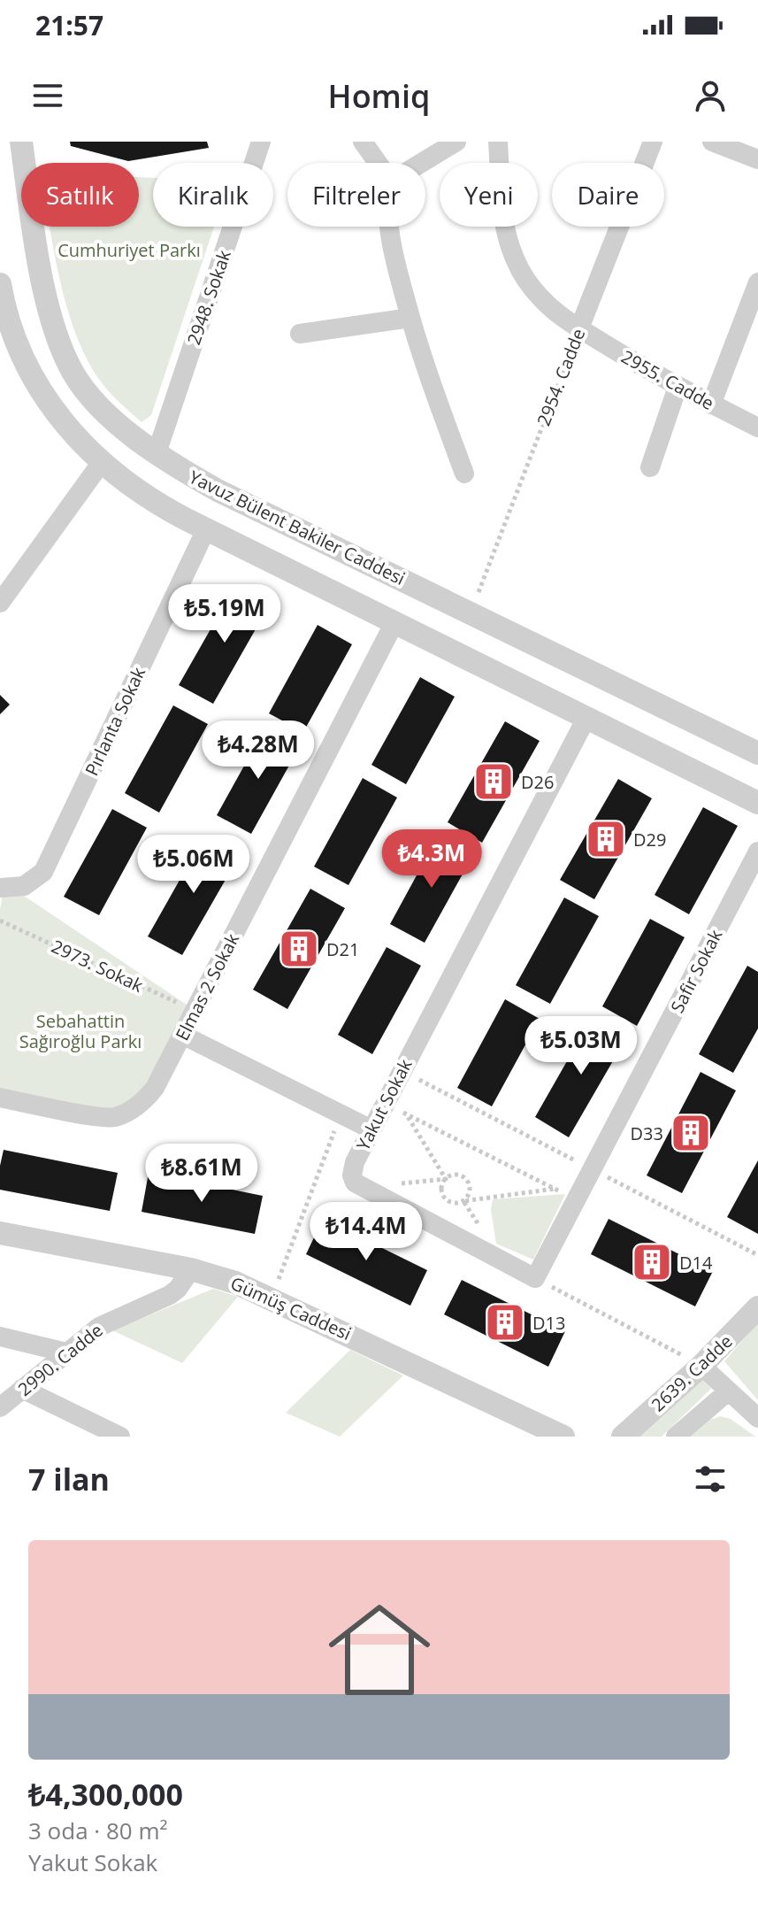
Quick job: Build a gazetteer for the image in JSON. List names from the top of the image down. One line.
{"streets":{"street":["2948. Sokak","2954. Cadde","2955. Cadde","Yavuz Bülent Bakiler Caddesi","Pırlanta Sokak","Safir Sokak","Elmas 2 Sokak","Yakut Sokak","Gümüş Caddesi","2990. Cadde","2639. Cadde"],"path":["2973. Sokak"]},"crossings":[["2948. Sokak","Yavuz Bülent Bakiler Caddesi"],["2954. Cadde","2955. Cadde"],["2954. Cadde","Yavuz Bülent Bakiler Caddesi"],["2973. Sokak","Elmas 2 Sokak"],["Safir Sokak","Yakut Sokak"],["Gümüş Caddesi","2990. Cadde"]],"parks":["Cumhuriyet Parkı","Sebahattin Sağıroğlu Parkı"],"places":{"building":["D26","D29","D21","D33","D14","D13"]},"page":{"status":"21:57","header":"Homiq","chip":["Satılık","Kiralık","Filtreler","Yeni","Daire"],"price":["₺5.19M","₺4.28M","₺4.3M","₺5.06M","₺5.03M","₺8.61M","₺14.4M"],"heading":"7 ilan","list":[{"name":"₺4,300,000","note":"3 oda · 80 m² · Yakut Sokak"}]}}
